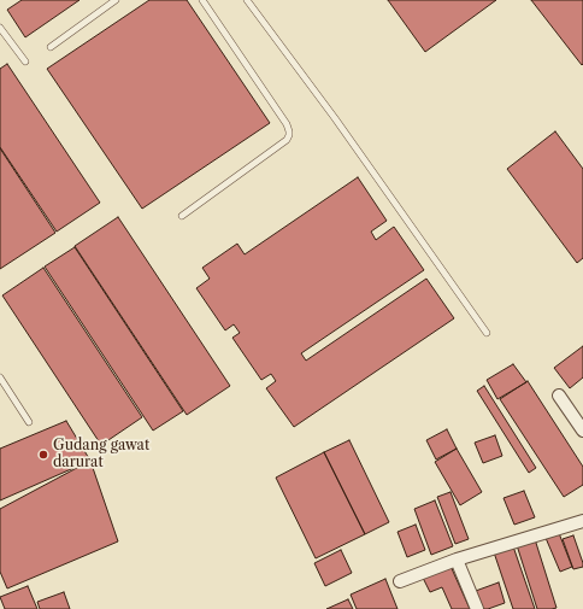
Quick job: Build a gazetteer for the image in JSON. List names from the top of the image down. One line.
{"places":["Gudang gawat darurat"]}
